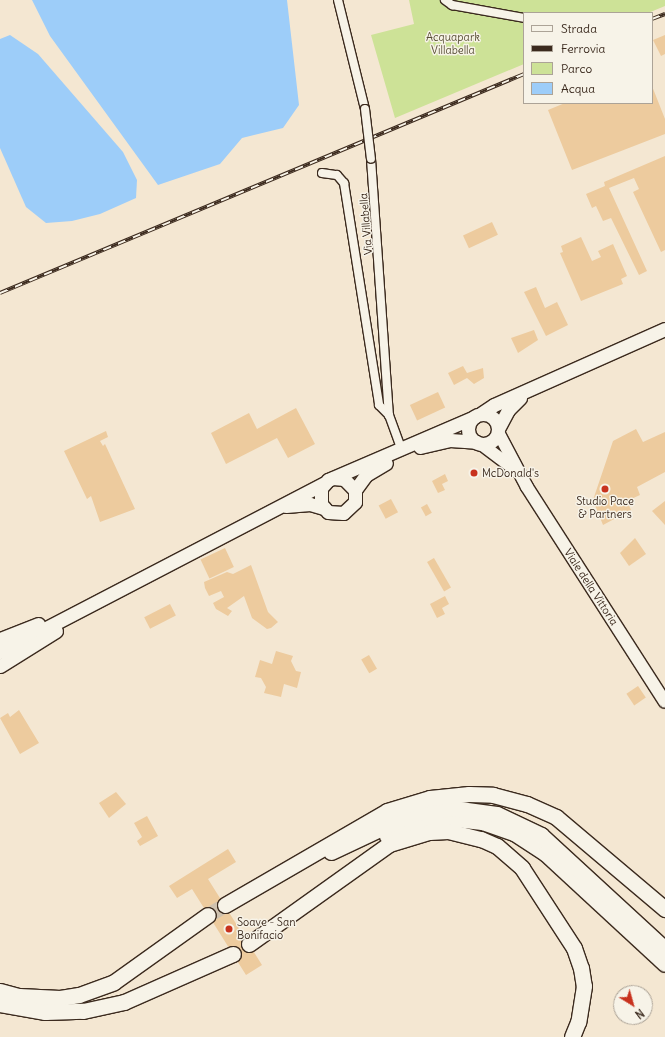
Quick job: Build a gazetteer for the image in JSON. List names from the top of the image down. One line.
{"streets":{"street":["Via Villabella","Viale della Vittoria"]},"parks":["Acquapark Villabella"],"places":["McDonald's","Studio Pace & Partners","Soave - San Bonifacio"],"legend":["Strada","Ferrovia","Parco","Acqua"],"north":"bottom right"}
